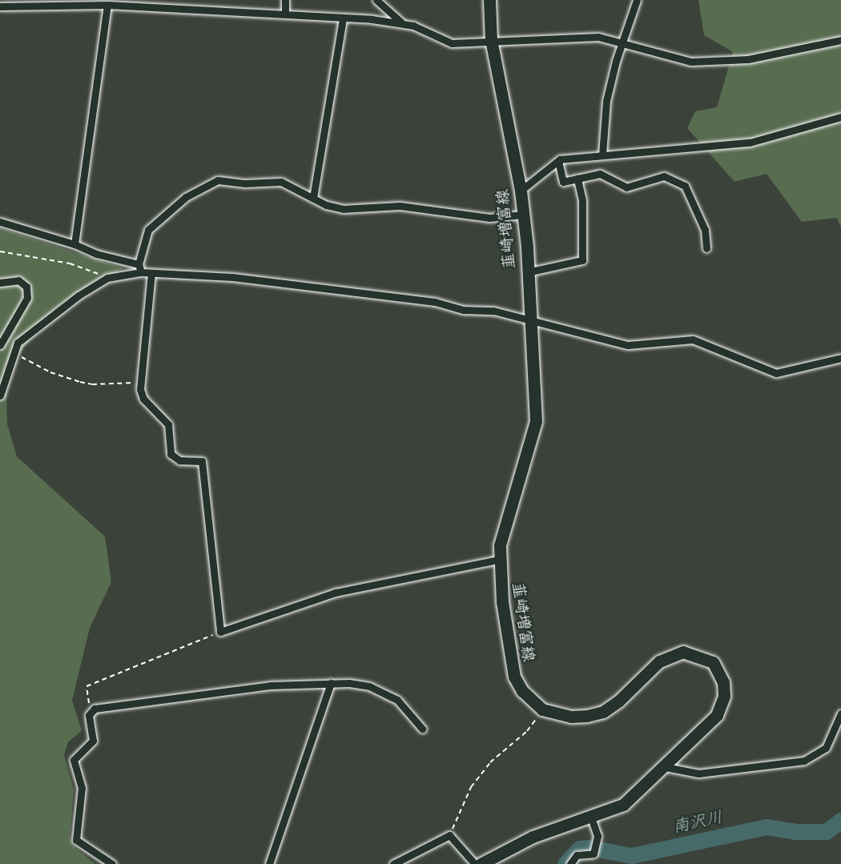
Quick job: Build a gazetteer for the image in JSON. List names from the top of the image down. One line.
{"streets":{"main road":["韮崎増富線"]},"water":["南沢川"]}
